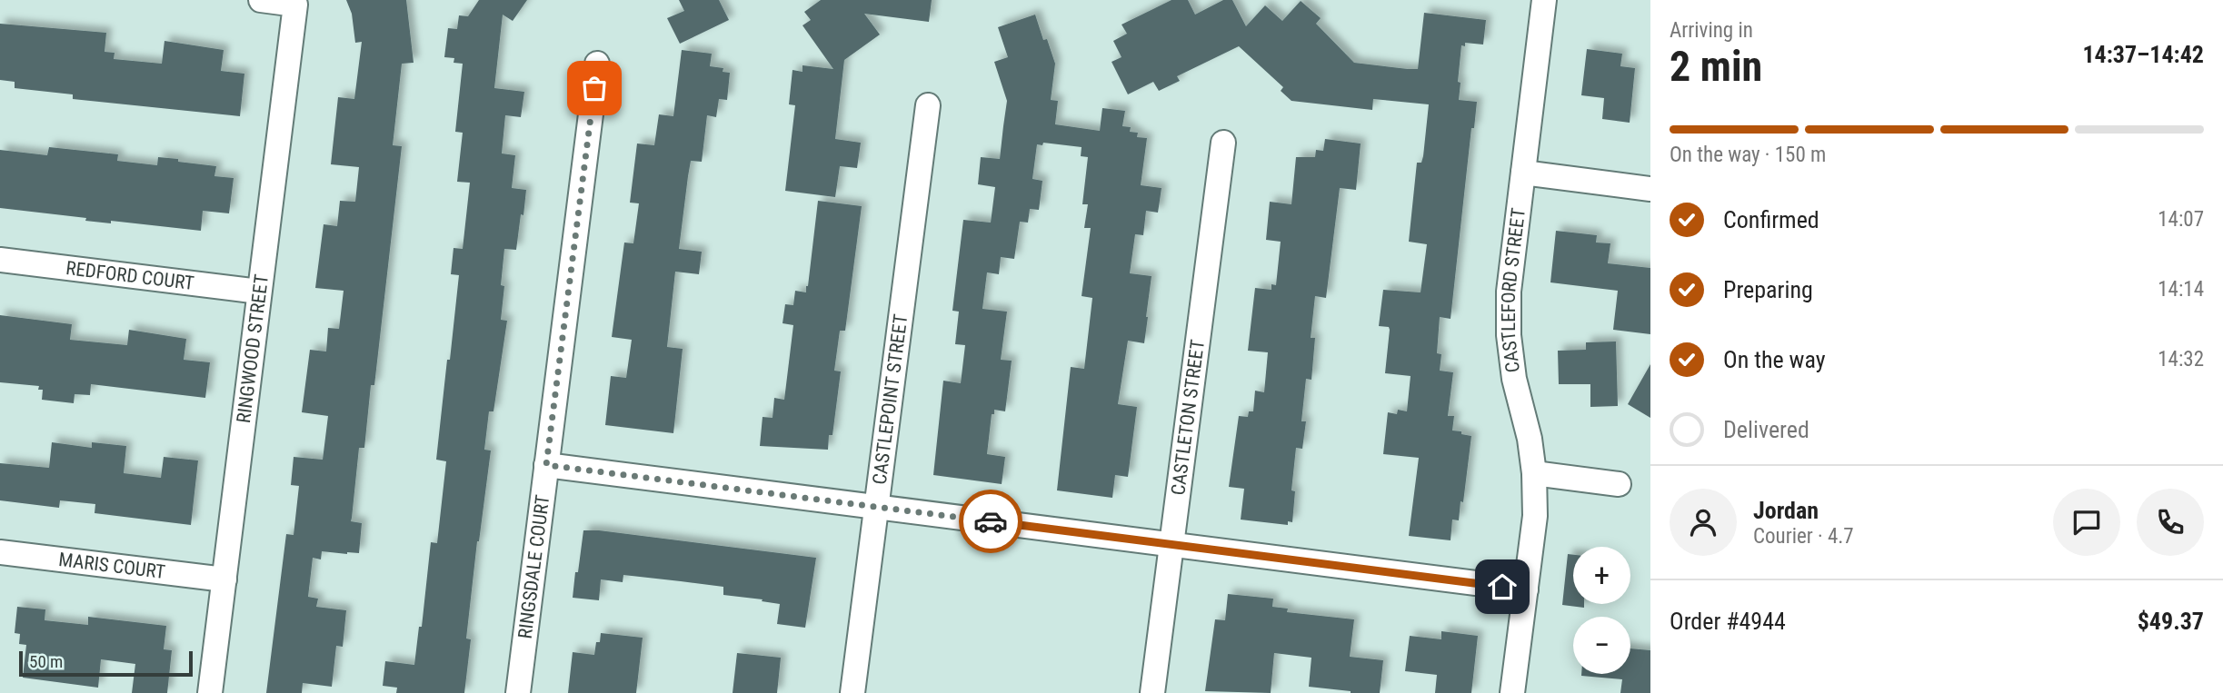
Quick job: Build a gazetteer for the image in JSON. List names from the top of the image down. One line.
{"streets":{"street":["REDFORD COURT","CASTLEFORD STREET","RINGWOOD STREET","CASTLEPOINT STREET","CASTLETON STREET","MARIS COURT","RINGSDALE COURT"]},"crossings":[["REDFORD COURT","RINGWOOD STREET"],["RINGWOOD STREET","MARIS COURT"]],"scale_bar":"50 m","page":{"heading":["2 min","Arriving in","14:37–14:42"],"panel":["Jordan","Courier · 4.7","Order #4944","$49.37"],"bar":"On the way · 150 m","list":[["Confirmed","14:07"],["Preparing","14:14"],["On the way","14:32"],"Delivered"],"map_buttons":["+","−"],"scale":"50 m"}}
